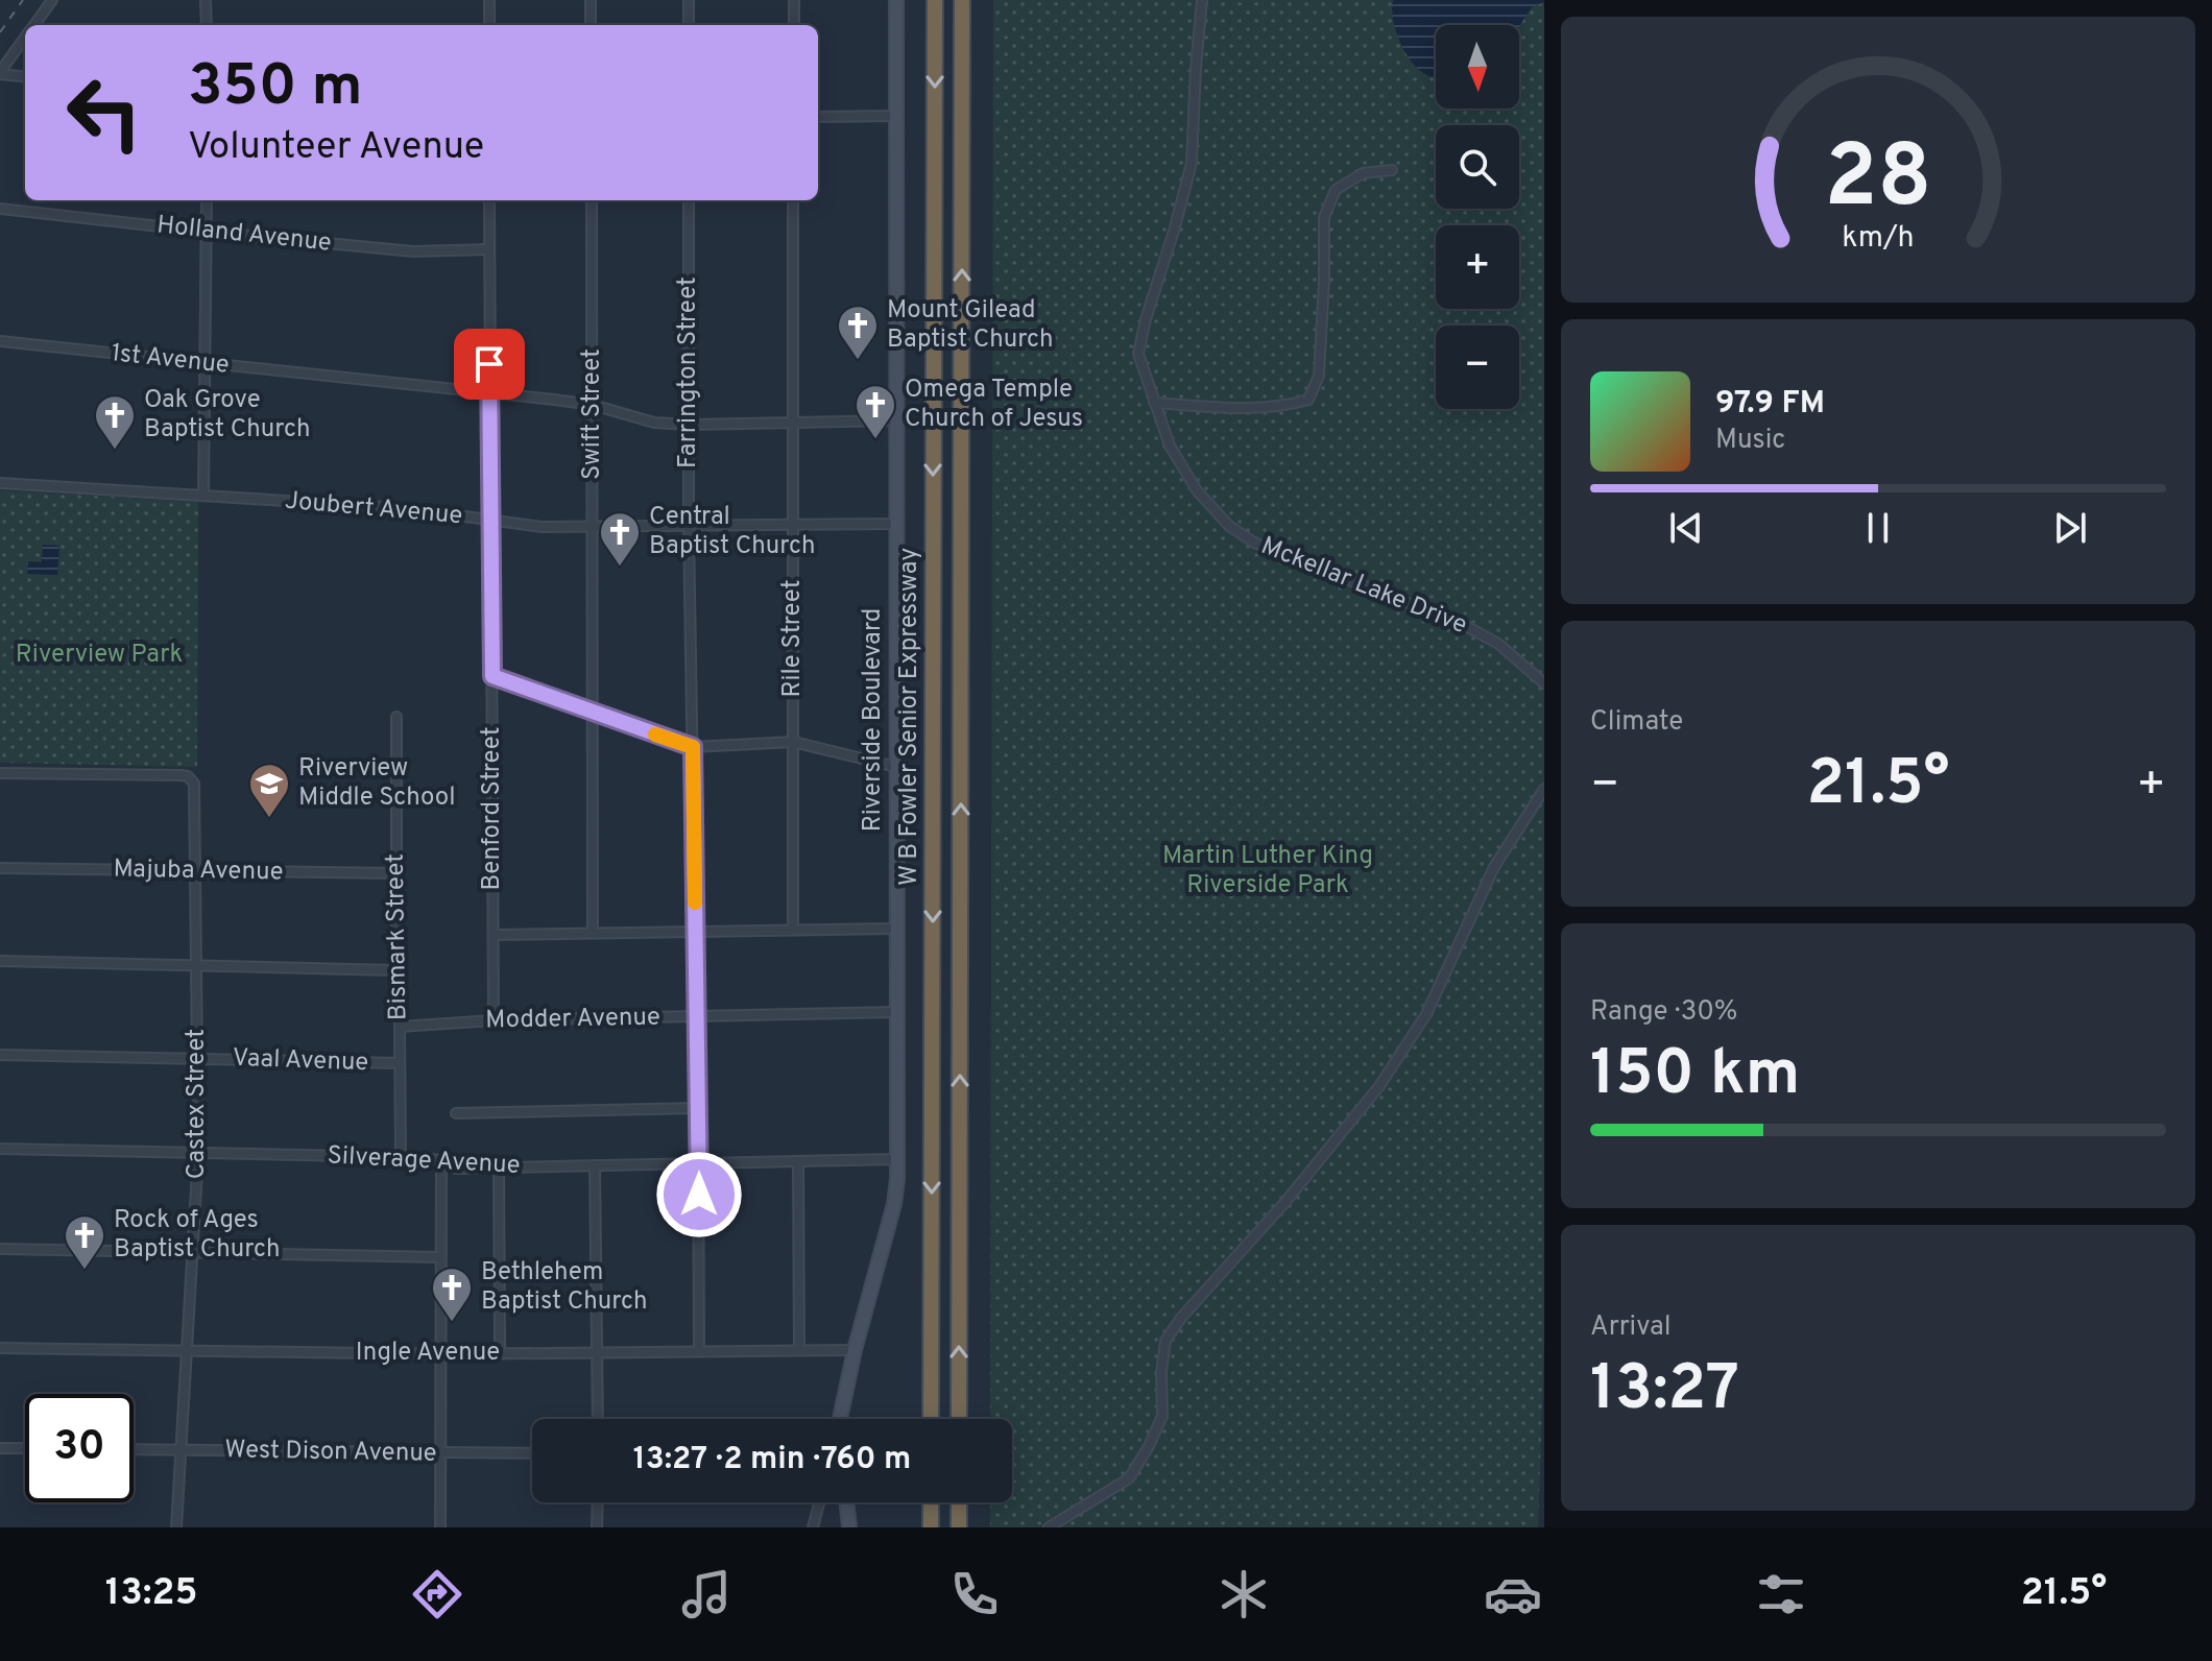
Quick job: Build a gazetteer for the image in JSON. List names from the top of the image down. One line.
{"streets":{"highway":["W B Fowler Senior Expressway"],"street":["Holland Avenue","1st Avenue","Farrington Street","Swift Street","Joubert Avenue","Mckellar Lake Drive","Rile Street","Riverside Boulevard","Benford Street","Majuba Avenue","Bismark Street","Modder Avenue","Vaal Avenue","Castex Street","Silverage Avenue","Ingle Avenue","West Dison Avenue"]},"crossings":[["Holland Avenue","Benford Street"],["1st Avenue","Farrington Street"],["1st Avenue","Swift Street"],["1st Avenue","Rile Street"],["1st Avenue","Riverside Boulevard"],["1st Avenue","Benford Street"],["Farrington Street","Joubert Avenue"],["Farrington Street","Modder Avenue"],["Farrington Street","Silverage Avenue"],["Farrington Street","Ingle Avenue"],["Swift Street","Joubert Avenue"],["Joubert Avenue","Rile Street"],["Joubert Avenue","Riverside Boulevard"],["Joubert Avenue","Benford Street"],["Riverside Boulevard","Modder Avenue"],["Riverside Boulevard","Silverage Avenue"],["Riverside Boulevard","Ingle Avenue"],["Benford Street","Modder Avenue"],["Majuba Avenue","Bismark Street"],["Majuba Avenue","Castex Street"],["Bismark Street","Modder Avenue"],["Bismark Street","Vaal Avenue"],["Bismark Street","Silverage Avenue"],["Vaal Avenue","Castex Street"],["Castex Street","Silverage Avenue"],["Castex Street","Ingle Avenue"],["Castex Street","West Dison Avenue"]],"parks":["Riverview Park","Martin Luther King Riverside Park"],"places":{"church":["Mount Gilead Baptist Church","Omega Temple Church of Jesus","Oak Grove Baptist Church","Central Baptist Church","Rock of Ages Baptist Church","Bethlehem Baptist Church"],"school or university":["Riverview Middle School"]},"north":"bottom","page":{"map_buttons":["+","−"],"turn":["350 m","Volunteer Avenue"],"song":["97.9 FM","Music"],"tile":["Climate",["Range · 30%","150 km"],["Arrival","13:27"]],"heat":["−","21.5°","+"],"limit":"30","trip":"13:27 · 2 min · 760 m","tabs":["13:25","21.5°"],"gauge":["28","km/h"]}}
